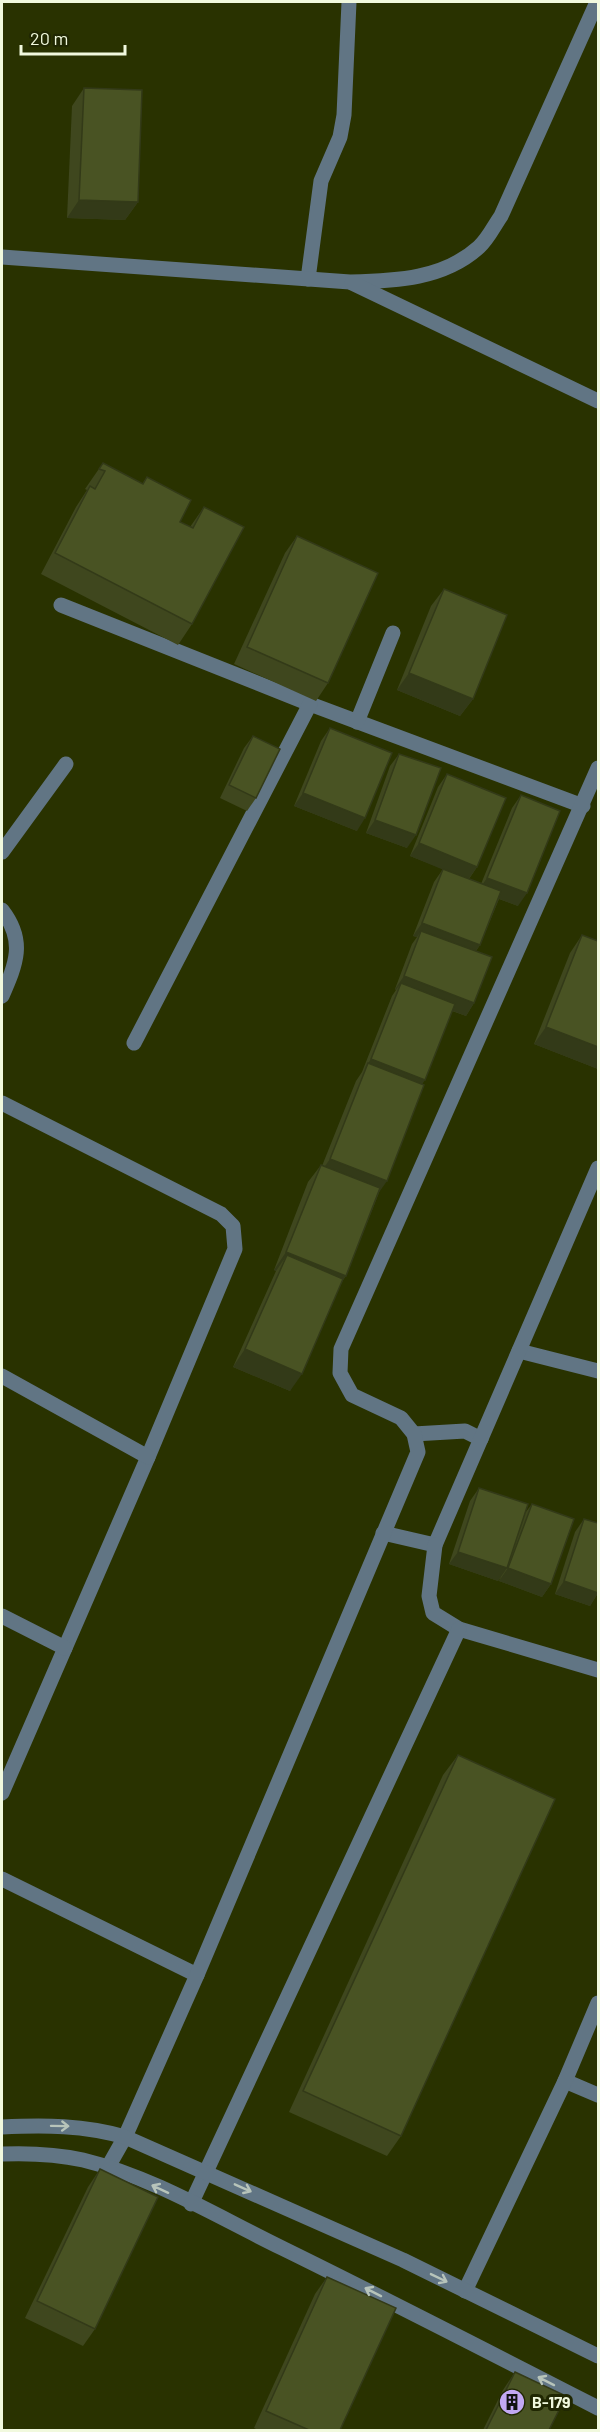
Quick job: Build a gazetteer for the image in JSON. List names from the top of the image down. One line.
{"places":{"building":["B-179"]},"scale_bar":"20 m"}
